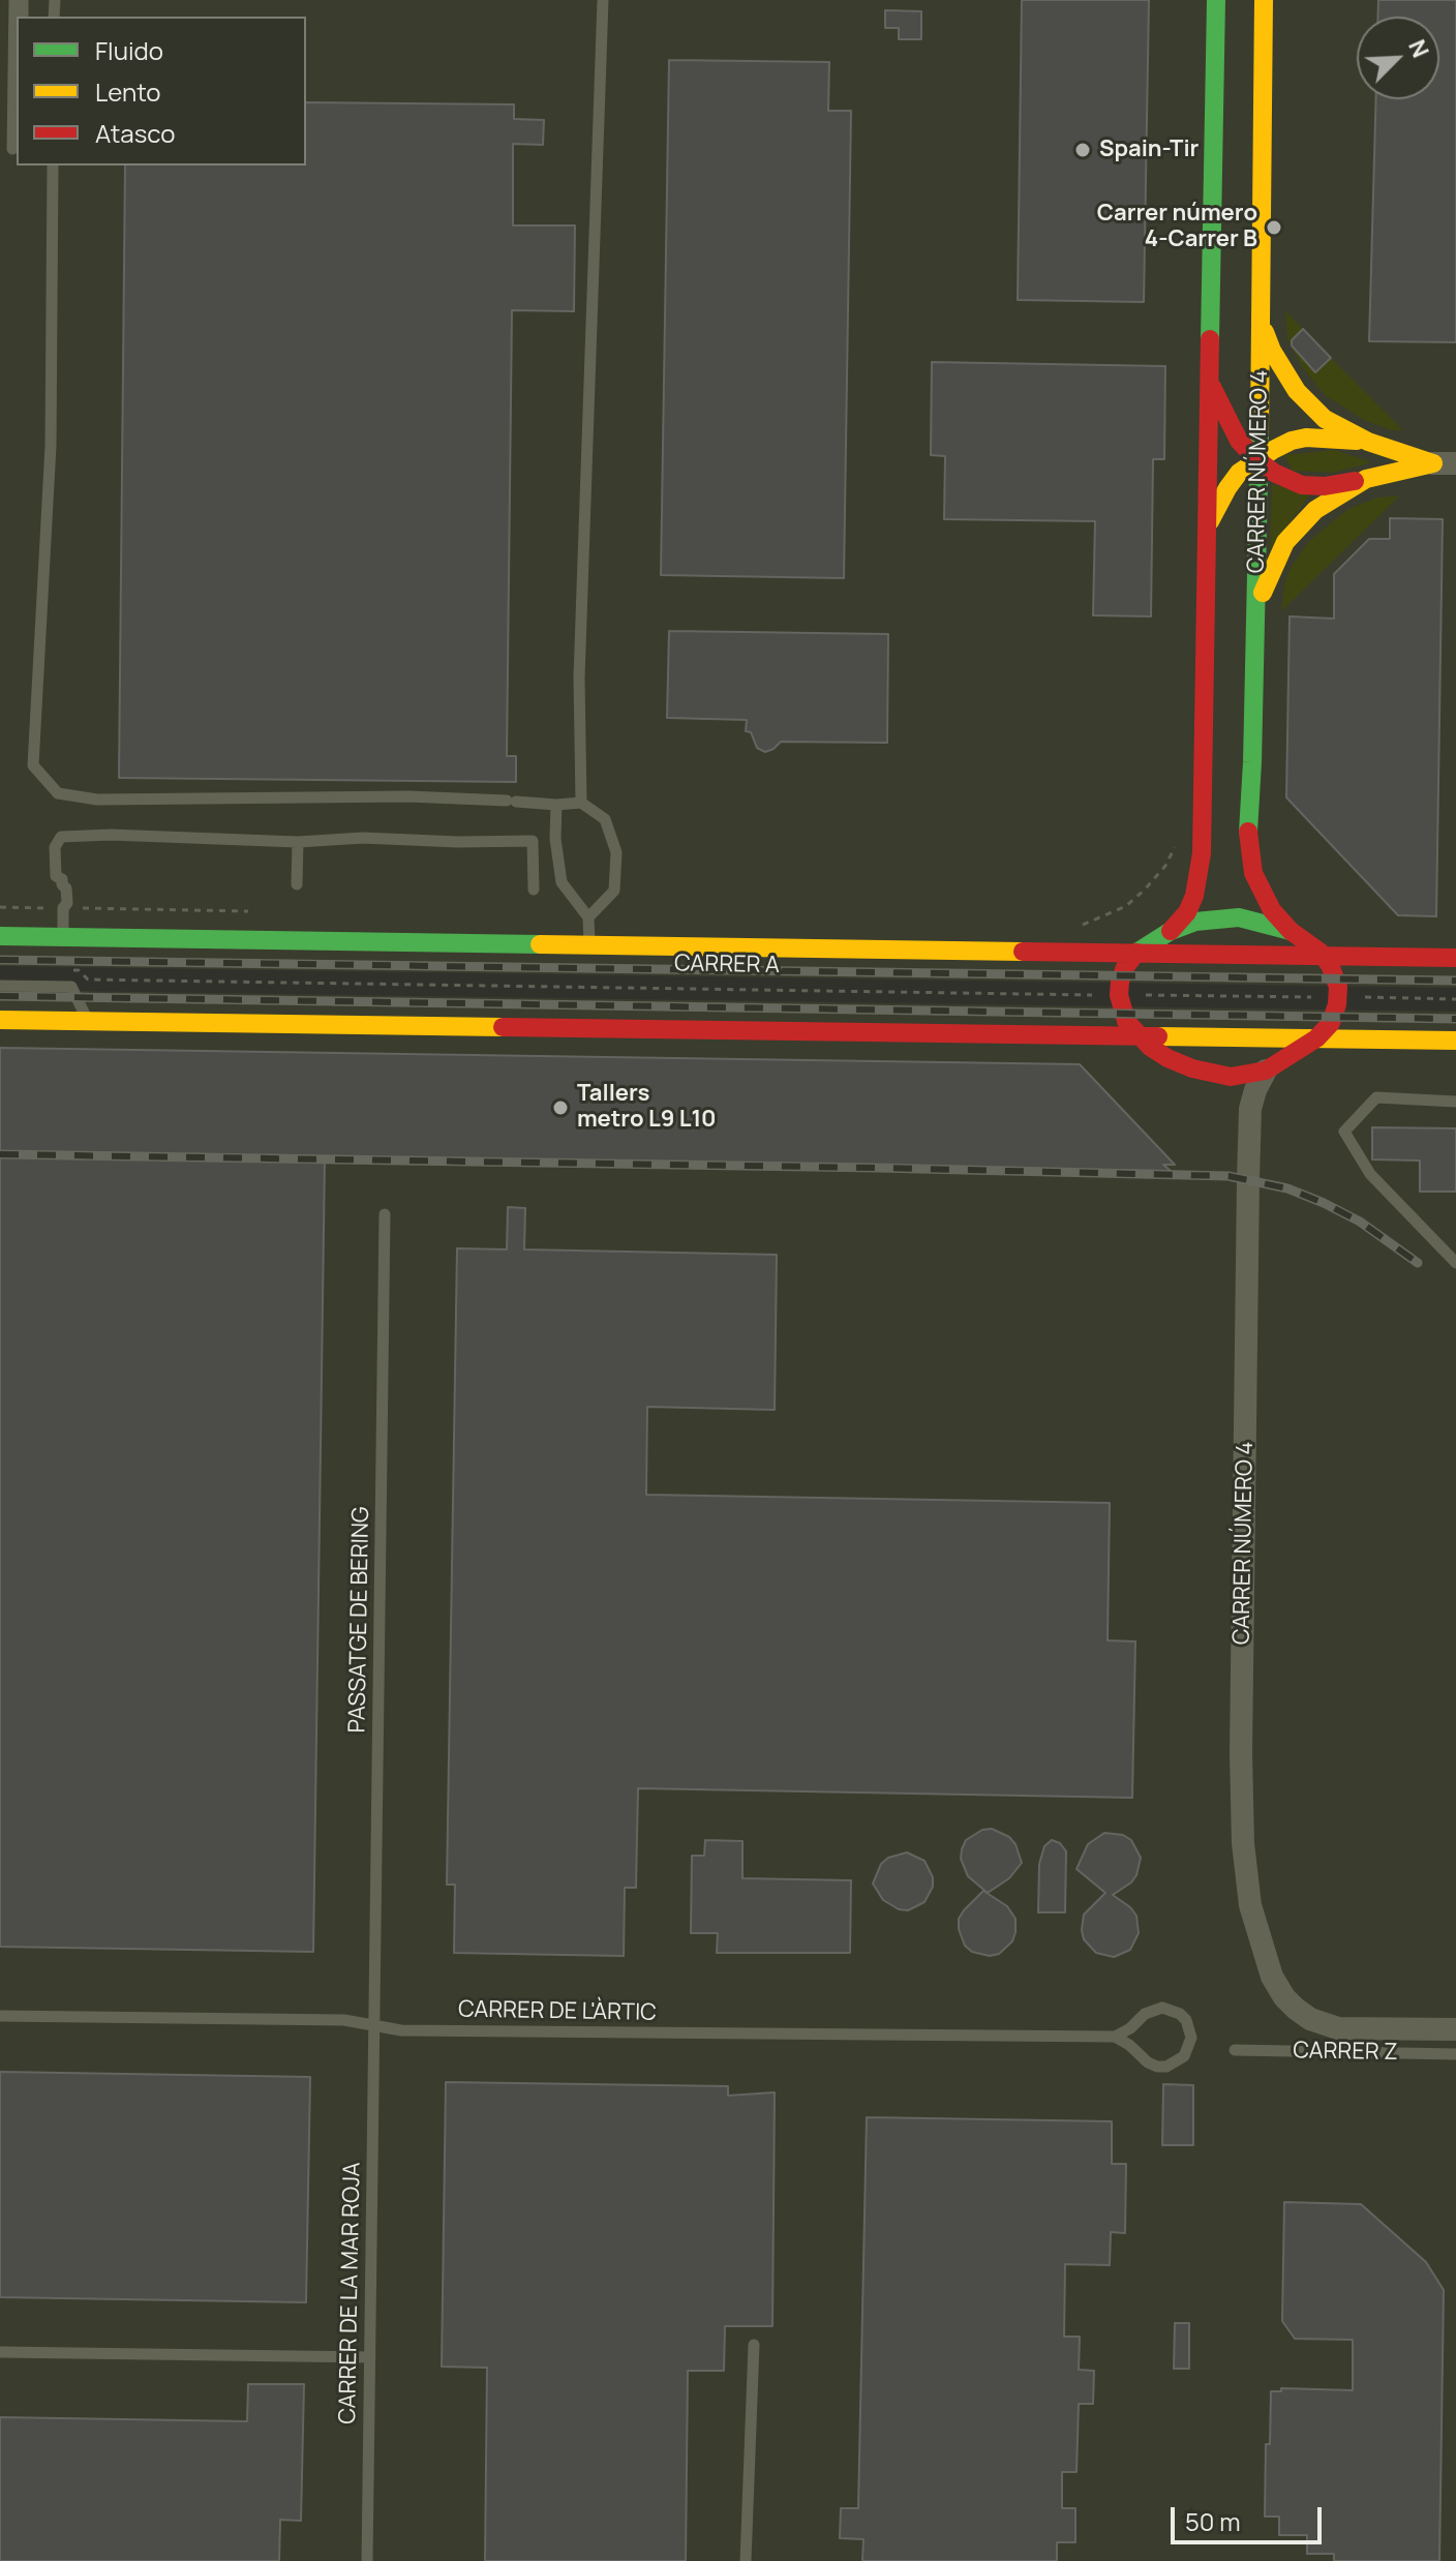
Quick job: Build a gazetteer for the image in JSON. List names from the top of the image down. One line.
{"streets":{"main road":["CARRER NÚMERO 4","CARRER A"],"street":["CARRER Z"],"lane":["PASSATGE DE BERING","CARRER DE L'ÀRTIC","CARRER DE LA MAR ROJA"]},"crossings":[["CARRER NÚMERO 4","CARRER Z"],["PASSATGE DE BERING","CARRER DE L'ÀRTIC"],["PASSATGE DE BERING","CARRER DE LA MAR ROJA"],["CARRER DE L'ÀRTIC","CARRER DE LA MAR ROJA"]],"places":["Spain-Tir","Carrer número 4-Carrer B","Tallers metro L9 L10"],"legend":["Fluido","Lento","Atasco"],"scale_bar":"50 m","north":"top right"}
